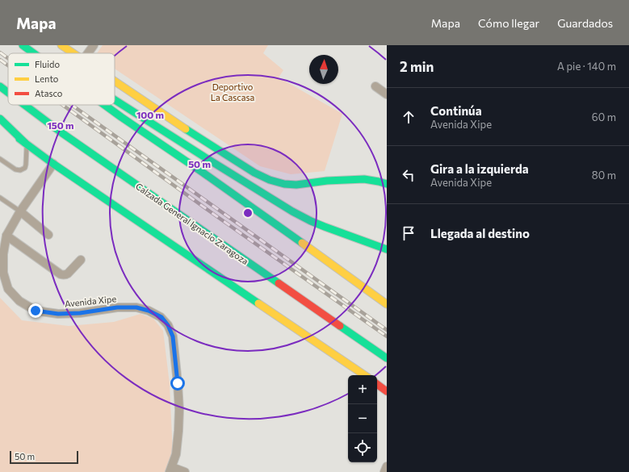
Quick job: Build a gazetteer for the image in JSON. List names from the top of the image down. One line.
{"streets":{"main road":["Calzada General Ignacio Zaragoza"],"street":["Avenida Xipe"]},"parks":["Deportivo La Cascasa"],"legend":["Fluido","Lento","Atasco"],"scale_bar":"50 m","north":"top","page":{"header":"Mapa","nav":["Mapa","Cómo llegar","Guardados"],"heading":["2 min","A pie · 140 m"],"list":[["Continúa","Avenida Xipe","60 m"],["Gira a la izquierda","Avenida Xipe","80 m"],"Llegada al destino"],"map_buttons":["+","−"],"scale":"50 m"},"rings":["100 m","150 m","50 m"]}
